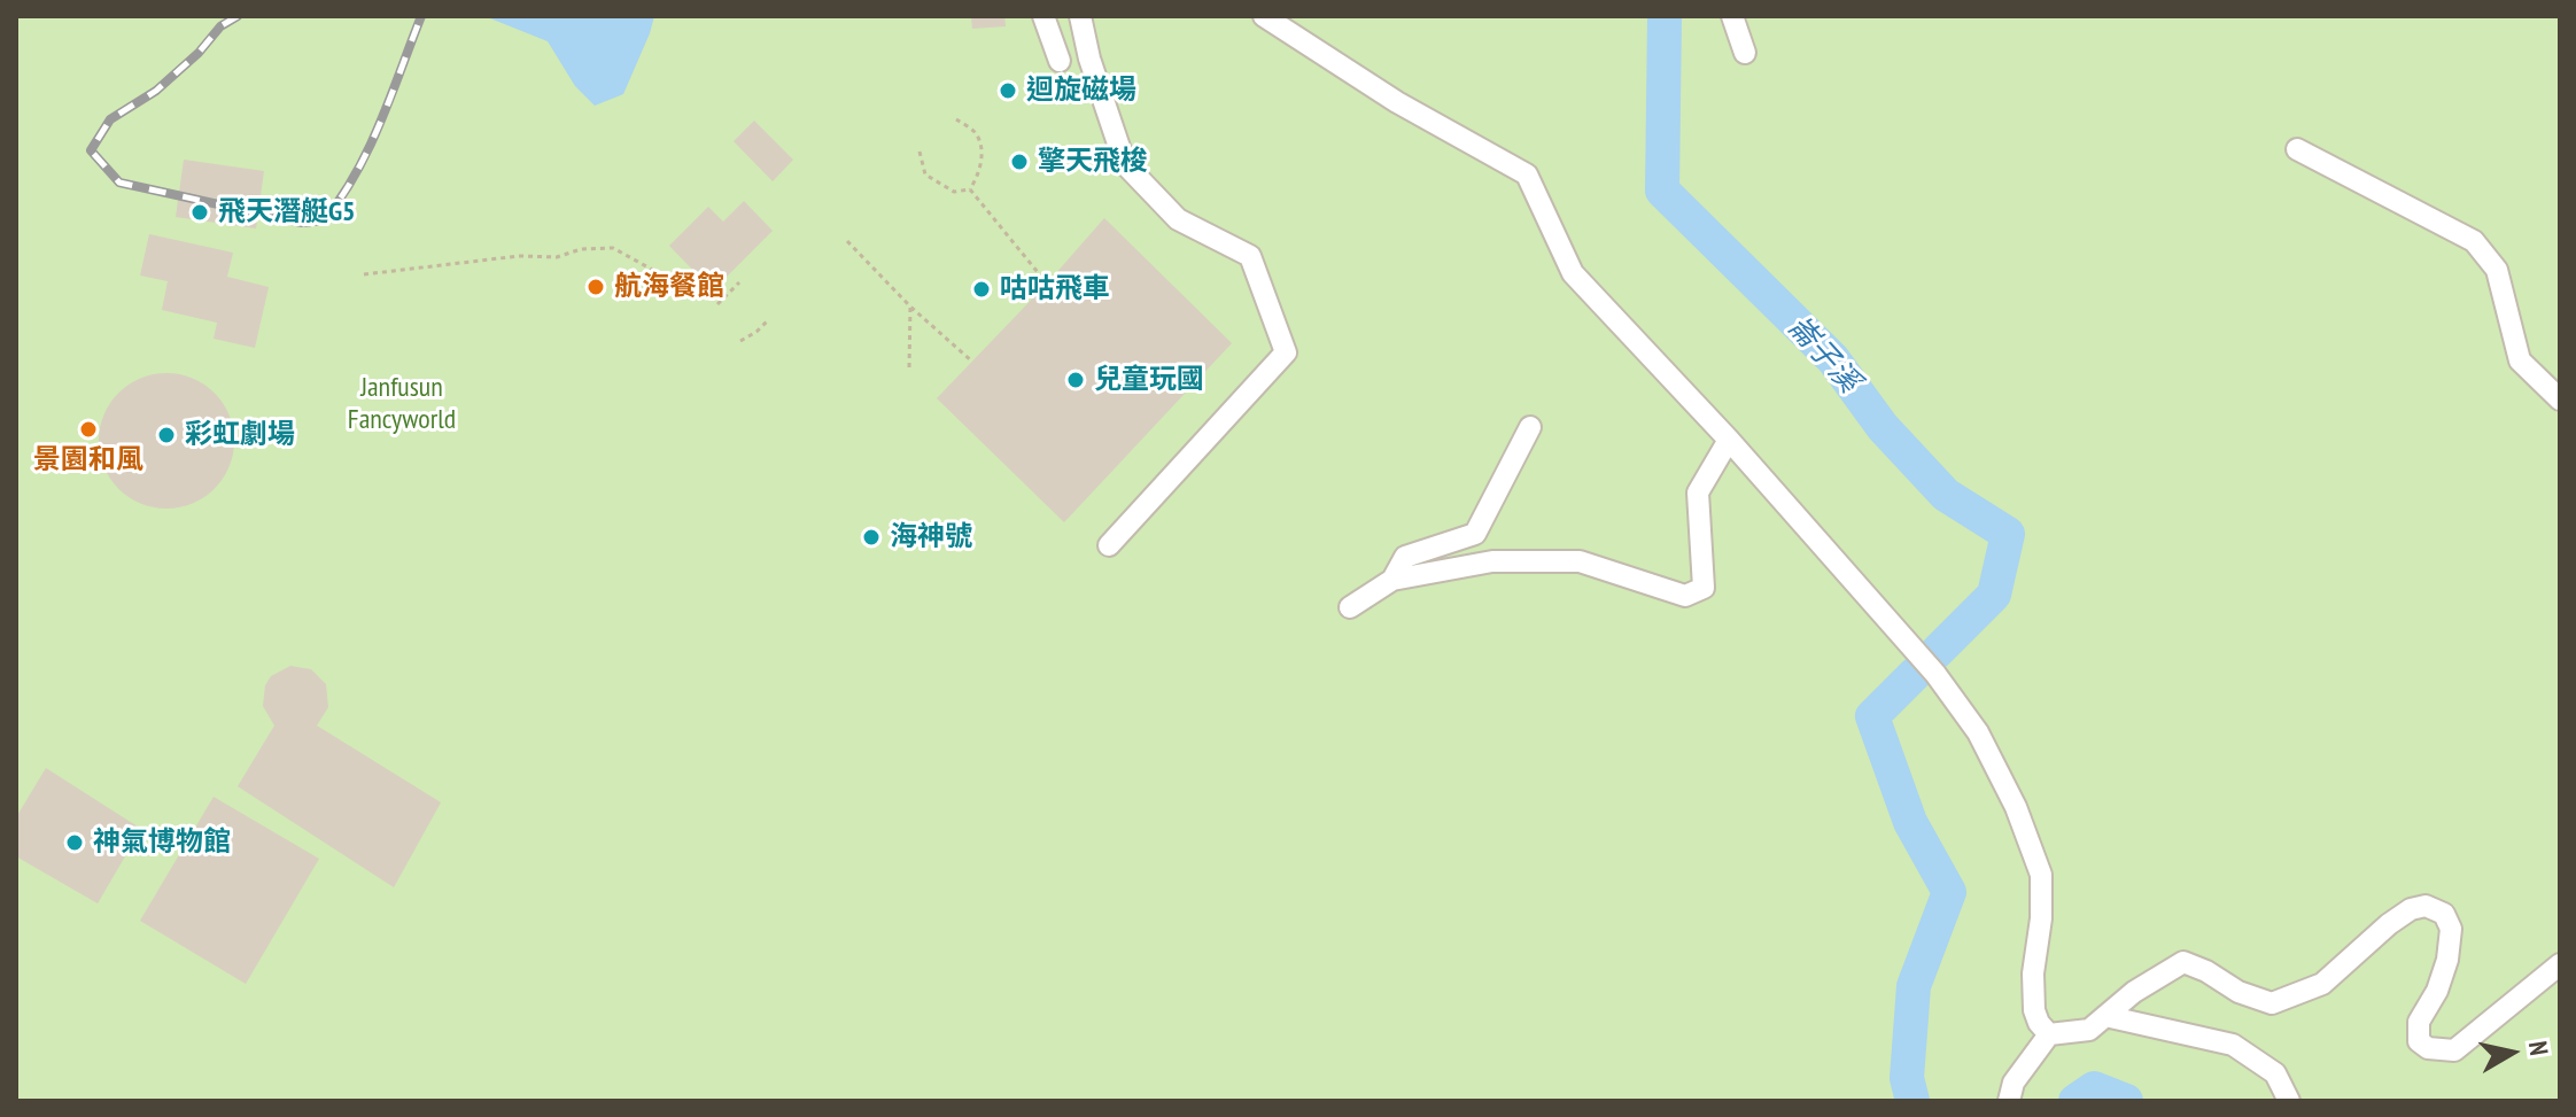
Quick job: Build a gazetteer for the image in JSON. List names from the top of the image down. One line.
{"water":["崙子溪"],"parks":["Janfusun Fancyworld"],"places":["迴旋磁場","擎天飛梭","飛天潛艇G5","航海餐館","咕咕飛車","兒童玩國","景園和風","彩虹劇場","海神號","神氣博物館"],"north":"right"}
